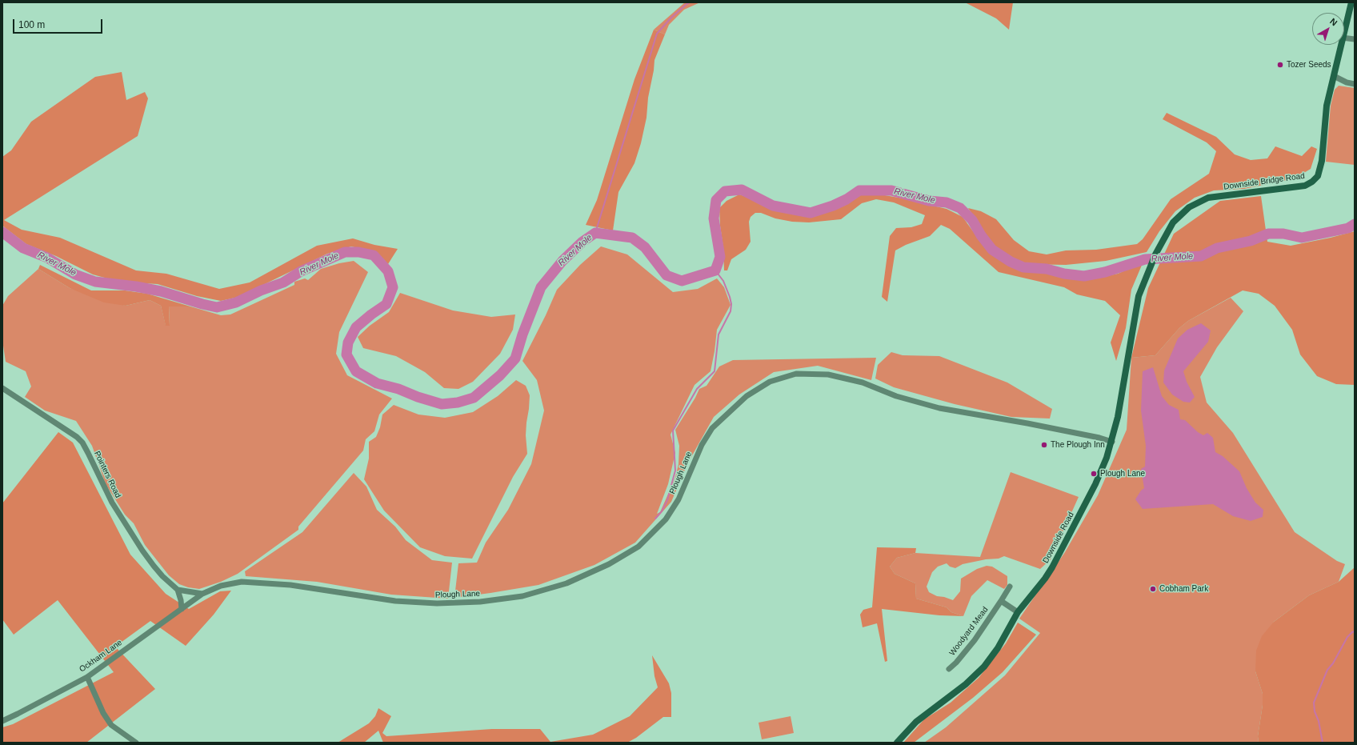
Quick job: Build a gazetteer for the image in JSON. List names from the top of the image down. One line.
{"streets":{"street":["Downside Bridge Road","Plough Lane","Pointers Road","Downside Road","Woodyard Mead","Ockham Lane"]},"crossings":[["Downside Bridge Road","Downside Road"],["Plough Lane","Downside Road"],["Plough Lane","Ockham Lane"]],"water":["River Mole"],"places":["Tozer Seeds","The Plough Inn","Plough Lane","Cobham Park"],"scale_bar":"100 m","north":"top right"}
